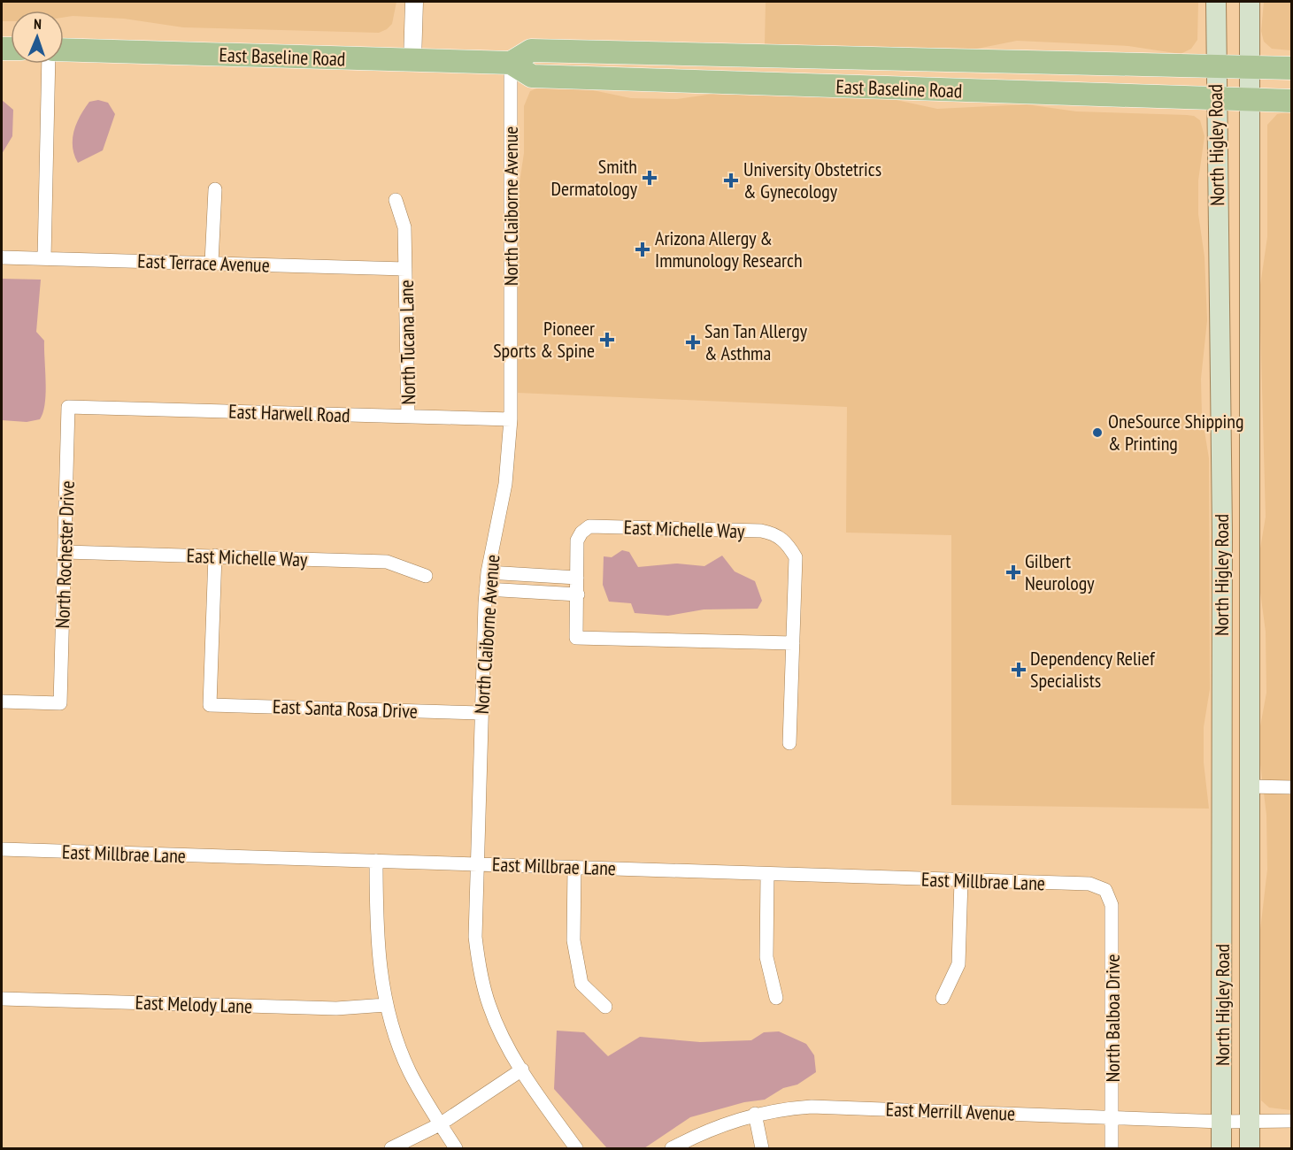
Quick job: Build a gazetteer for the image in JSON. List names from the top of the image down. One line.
{"streets":{"main road":["East Baseline Road","North Higley Road"],"street":["North Claiborne Avenue","East Terrace Avenue","North Tucana Lane","East Harwell Road","East Michelle Way","North Rochester Drive","East Santa Rosa Drive","East Millbrae Lane","East Melody Lane","North Balboa Drive","East Merrill Avenue"]},"crossings":[["East Baseline Road","North Higley Road"],["East Baseline Road","North Claiborne Avenue"],["North Higley Road","East Merrill Avenue"],["North Claiborne Avenue","East Harwell Road"],["North Claiborne Avenue","East Santa Rosa Drive"],["North Claiborne Avenue","East Millbrae Lane"],["East Terrace Avenue","North Tucana Lane"],["North Tucana Lane","East Harwell Road"],["East Harwell Road","North Rochester Drive"],["East Michelle Way","North Rochester Drive"],["East Michelle Way","East Santa Rosa Drive"],["East Millbrae Lane","North Balboa Drive"],["North Balboa Drive","East Merrill Avenue"]],"places":{"health":["Smith Dermatology","University Obstetrics & Gynecology","Arizona Allergy & Immunology Research","Pioneer Sports & Spine","San Tan Allergy & Asthma","Gilbert Neurology","Dependency Relief Specialists"],"other":["OneSource Shipping & Printing"]},"north":"top"}
